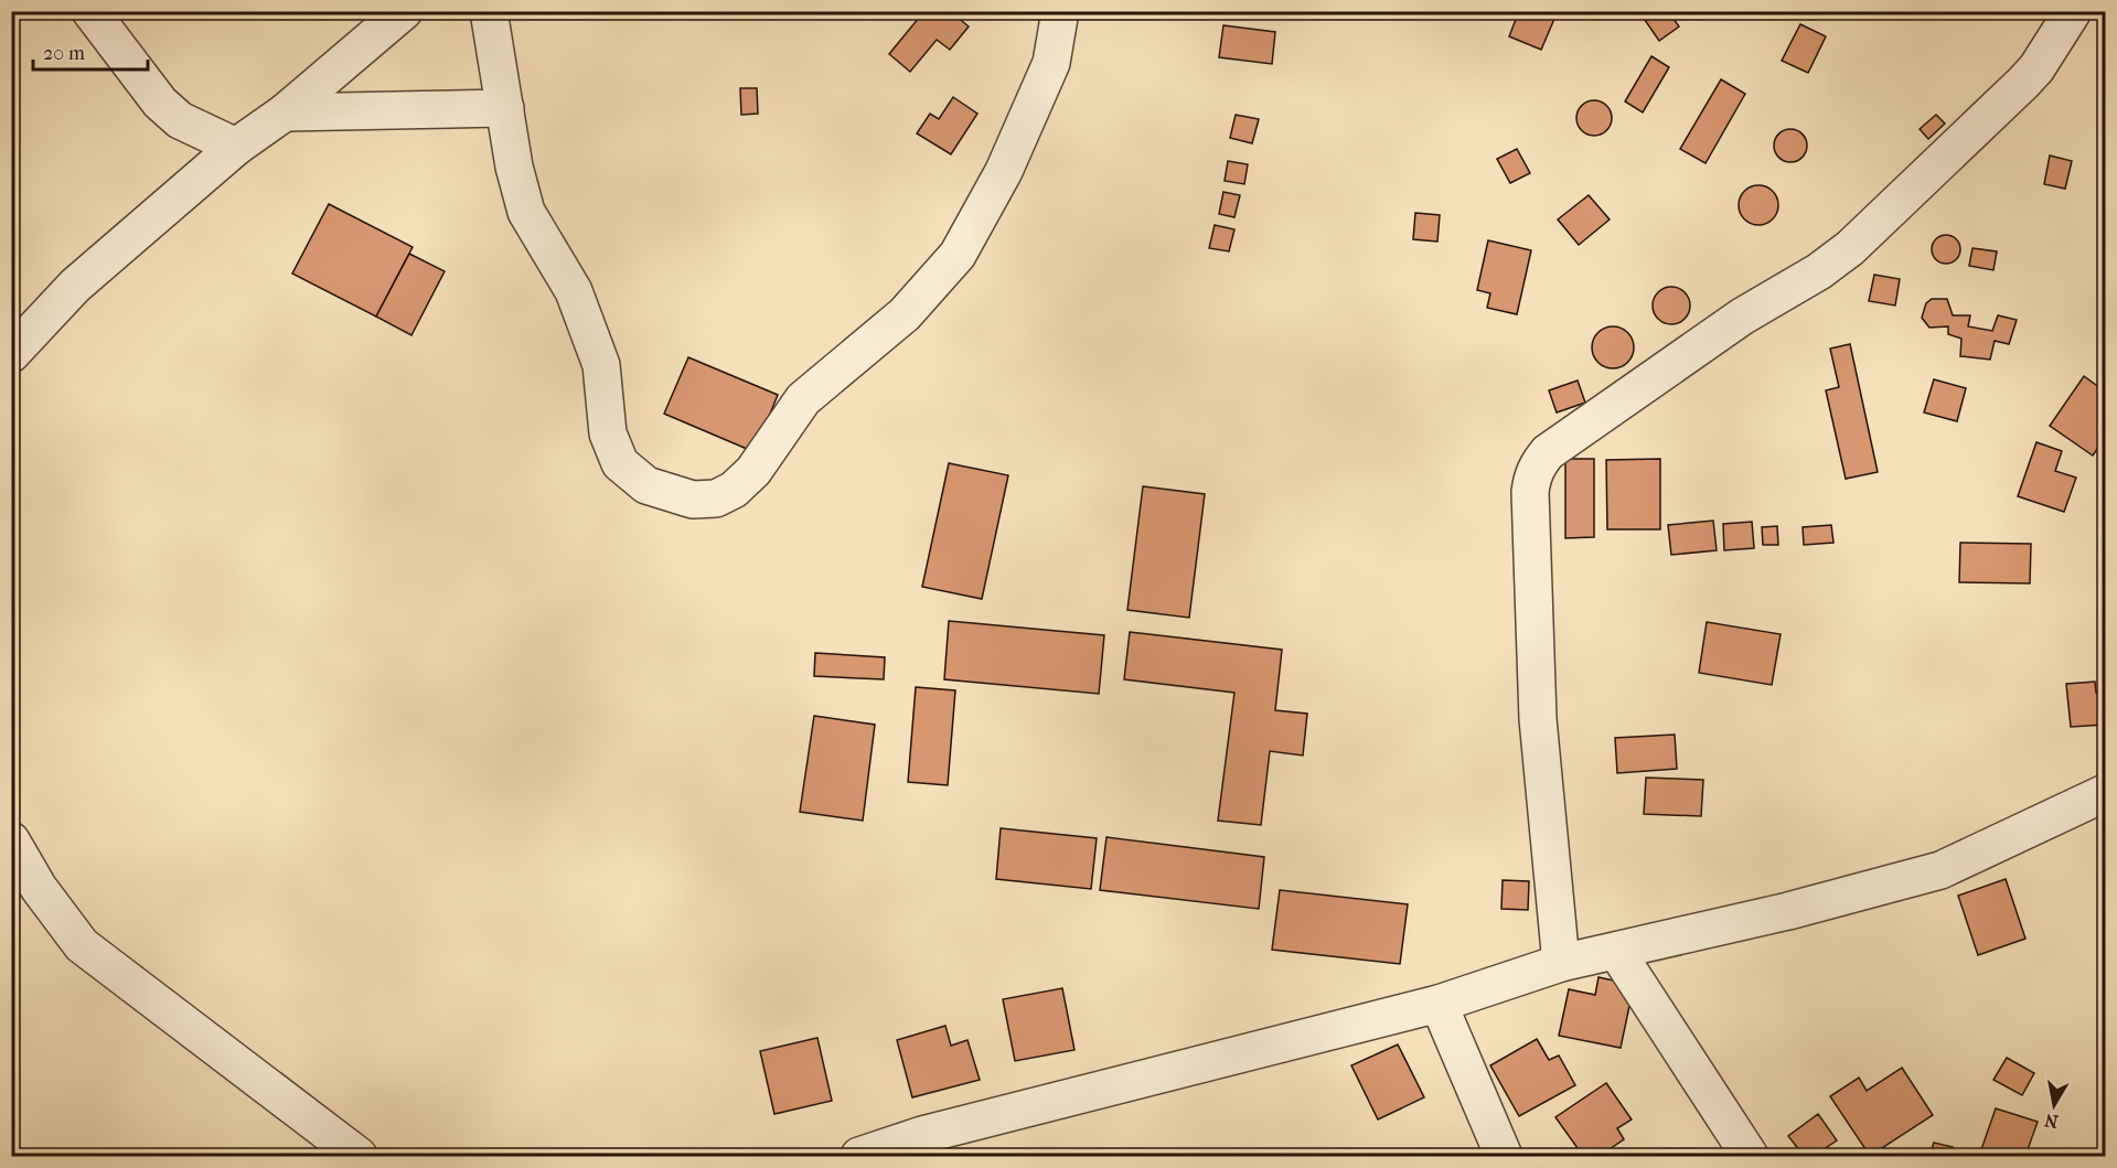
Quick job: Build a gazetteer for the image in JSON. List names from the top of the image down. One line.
{"scale_bar":"20 m","north":"bottom"}
